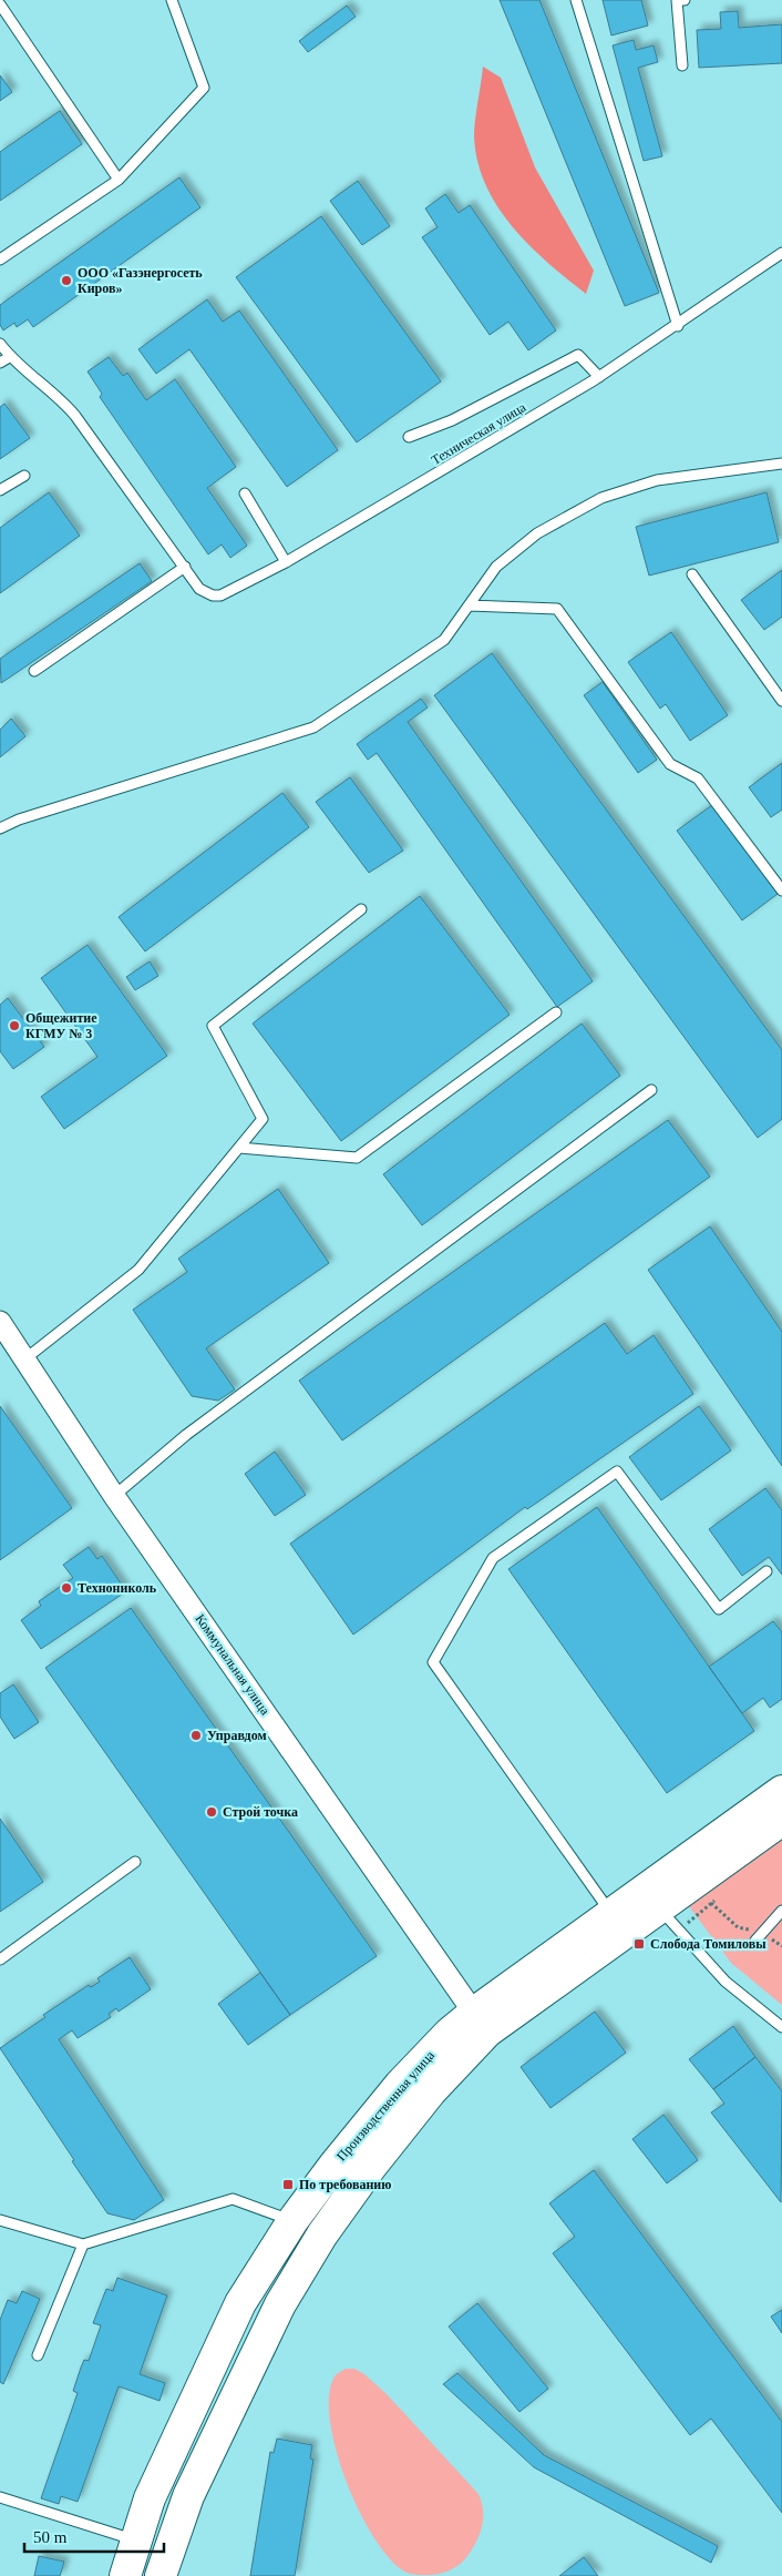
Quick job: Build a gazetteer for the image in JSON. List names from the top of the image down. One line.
{"streets":{"highway":["Производственная улица"],"street":["Коммунальная улица"],"lane":["Техническая улица"]},"crossings":[["Коммунальная улица","Производственная улица"]],"places":{"other":["ООО «Газэнергосеть Киров»","Общежитие КГМУ № 3","Технониколь","Управдом","Строй точка"],"transit":["Слобода Томиловы","По требованию"]},"scale_bar":"50 m"}
